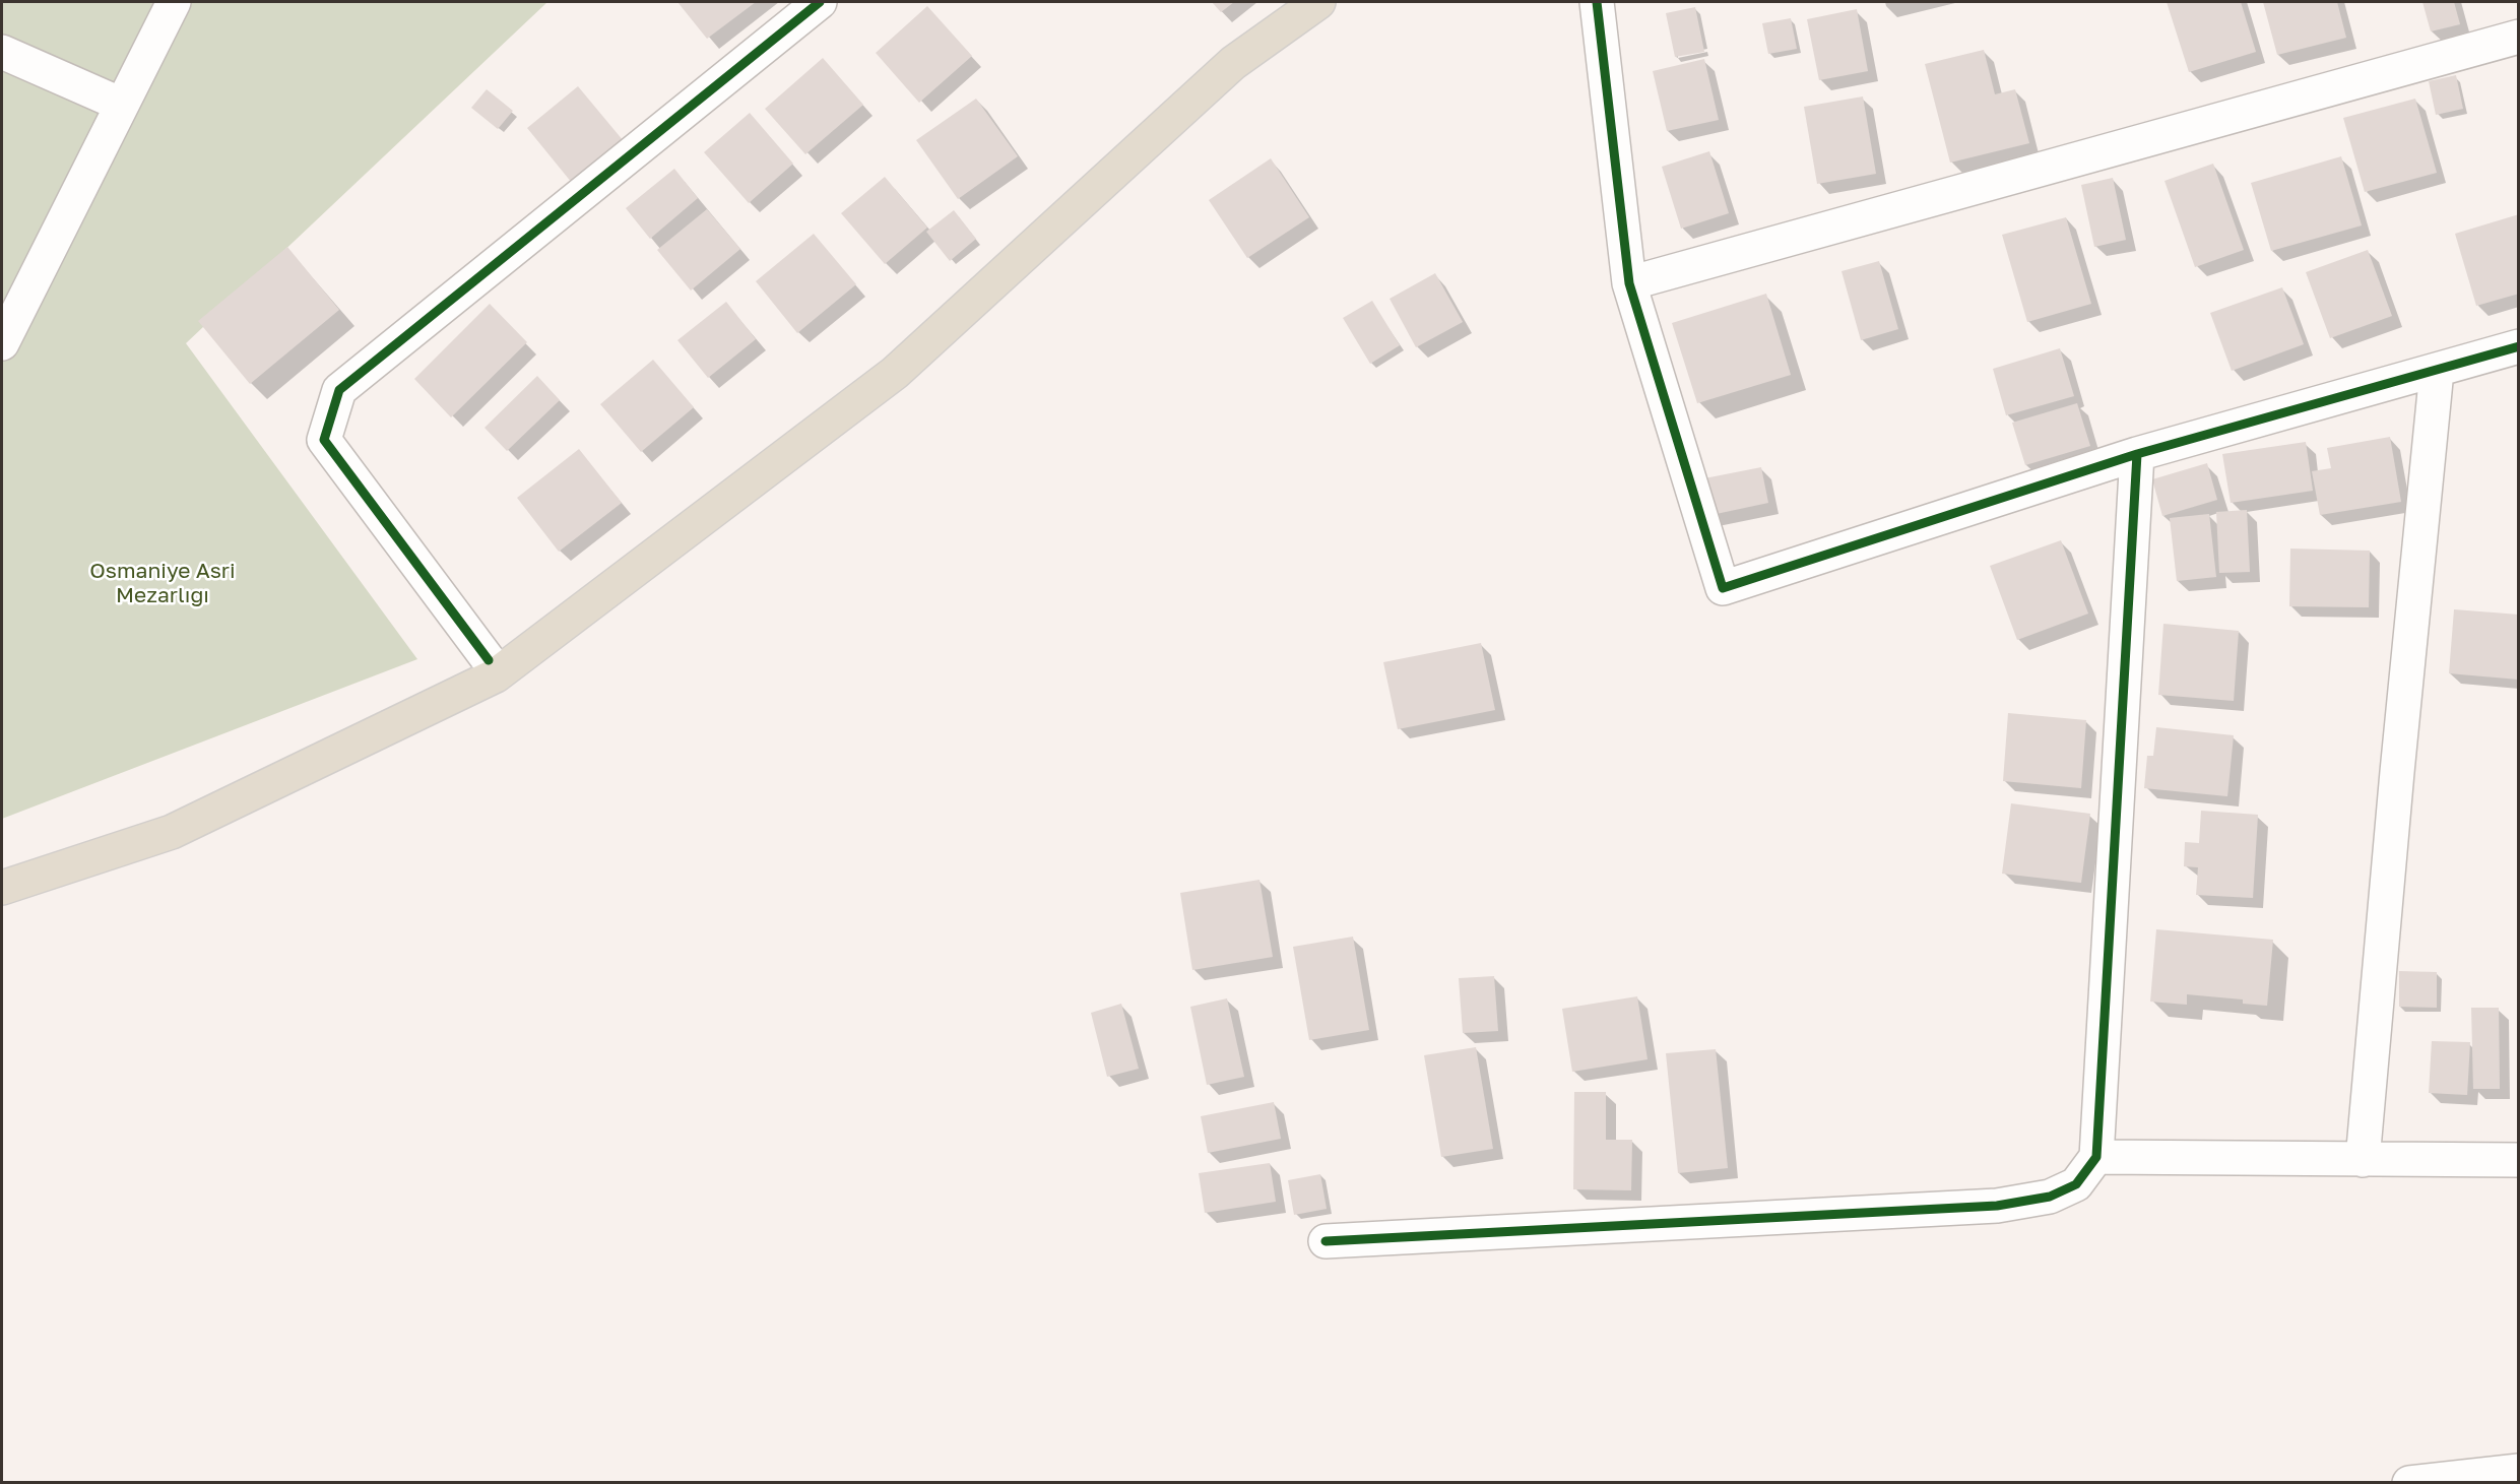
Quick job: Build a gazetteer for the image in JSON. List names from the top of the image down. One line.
{"parks":["Osmaniye Asri Mezarlığı"]}
